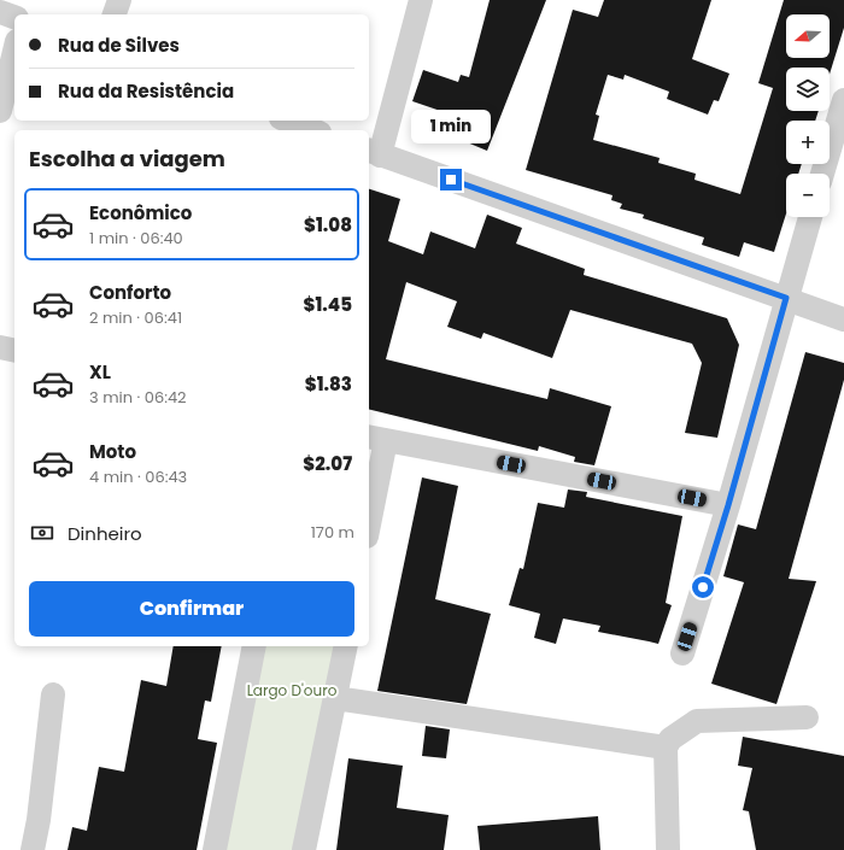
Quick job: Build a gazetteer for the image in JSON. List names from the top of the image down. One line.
{"parks":["Largo D'ouro"],"north":"left","page":{"map_buttons":["+","−"],"banner":["Rua de Silves","Rua da Resistência"],"bubble":"1 min","heading":"Escolha a viagem","list":[{"name":"Econômico","note":"1 min · 06:40","value":"$1.08"},{"name":"Conforto","note":"2 min · 06:41","value":"$1.45"},{"name":"XL","note":"3 min · 06:42","value":"$1.83"},{"name":"Moto","note":"4 min · 06:43","value":"$2.07"}],"pay":["Dinheiro","170 m"],"buttons":"Confirmar"}}
